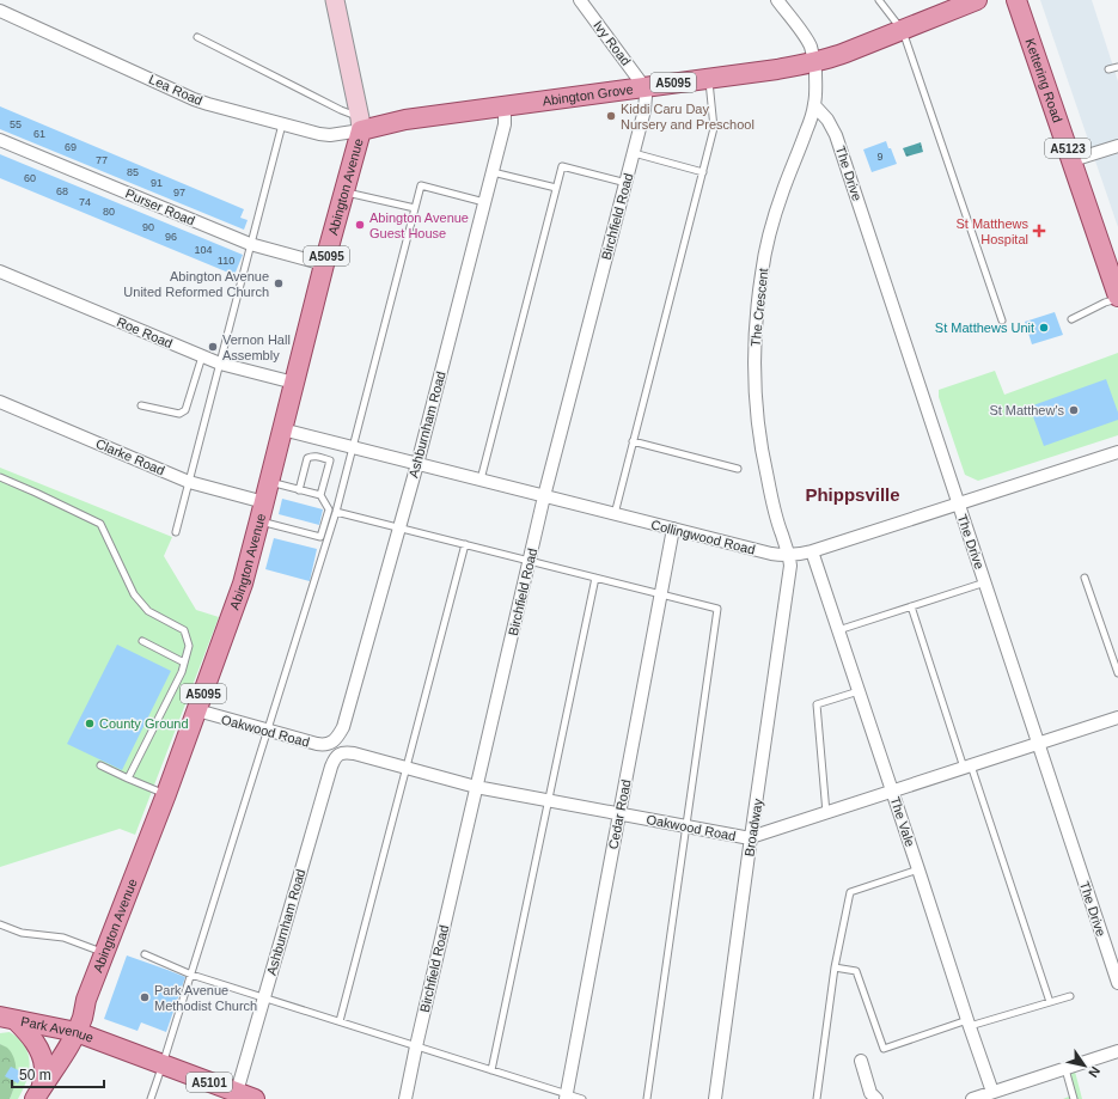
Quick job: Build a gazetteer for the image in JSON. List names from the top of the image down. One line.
{"streets":{"main road":["Kettering Road","A5095","Abington Grove","A5123","Abington Avenue","Park Avenue","A5101"],"street":["Ivy Road","Lea Road","The Drive","Purser Road","Birchfield Road","The Crescent","Roe Road","Ashburnham Road","Clarke Road","Collingwood Road","Oakwood Road","Cedar Road","The Vale","Broadway"]},"crossings":[["Ivy Road","Abington Grove"],["Ivy Road","Birchfield Road"],["A5095","Abington Avenue"],["A5095","Park Avenue"],["A5095","A5101"],["Lea Road","Abington Grove"],["Lea Road","Abington Avenue"],["Abington Grove","Abington Avenue"],["Abington Grove","Birchfield Road"],["Abington Grove","The Crescent"],["Abington Grove","Ashburnham Road"],["The Drive","The Crescent"],["The Drive","Collingwood Road"],["The Drive","Oakwood Road"],["Abington Avenue","Purser Road"],["Abington Avenue","Roe Road"],["Abington Avenue","Clarke Road"],["Abington Avenue","Collingwood Road"],["Abington Avenue","Oakwood Road"],["Abington Avenue","Park Avenue"],["Abington Avenue","A5101"],["Birchfield Road","Collingwood Road"],["Birchfield Road","Oakwood Road"],["The Crescent","Collingwood Road"],["The Crescent","Broadway"],["Ashburnham Road","Collingwood Road"],["Ashburnham Road","Oakwood Road"],["Ashburnham Road","A5101"],["Collingwood Road","Cedar Road"],["Collingwood Road","The Vale"],["Collingwood Road","Broadway"],["Oakwood Road","Cedar Road"],["Oakwood Road","The Vale"],["Oakwood Road","Broadway"],["Park Avenue","A5101"]],"districts":["Phippsville"],"places":{"other":["Kiddi Caru Day Nursery and Preschool","Abington Avenue Guest House","Abington Avenue United Reformed Church","St Matthews Unit","Vernon Hall Assembly","St Matthew's","County Ground","Park Avenue Methodist Church"],"health":["St Matthews Hospital"]},"house_numbers":["55","61","69","9","77","85","60","91","68","97","74","80","90","96","104","110"],"scale_bar":"50 m","north":"bottom right"}
